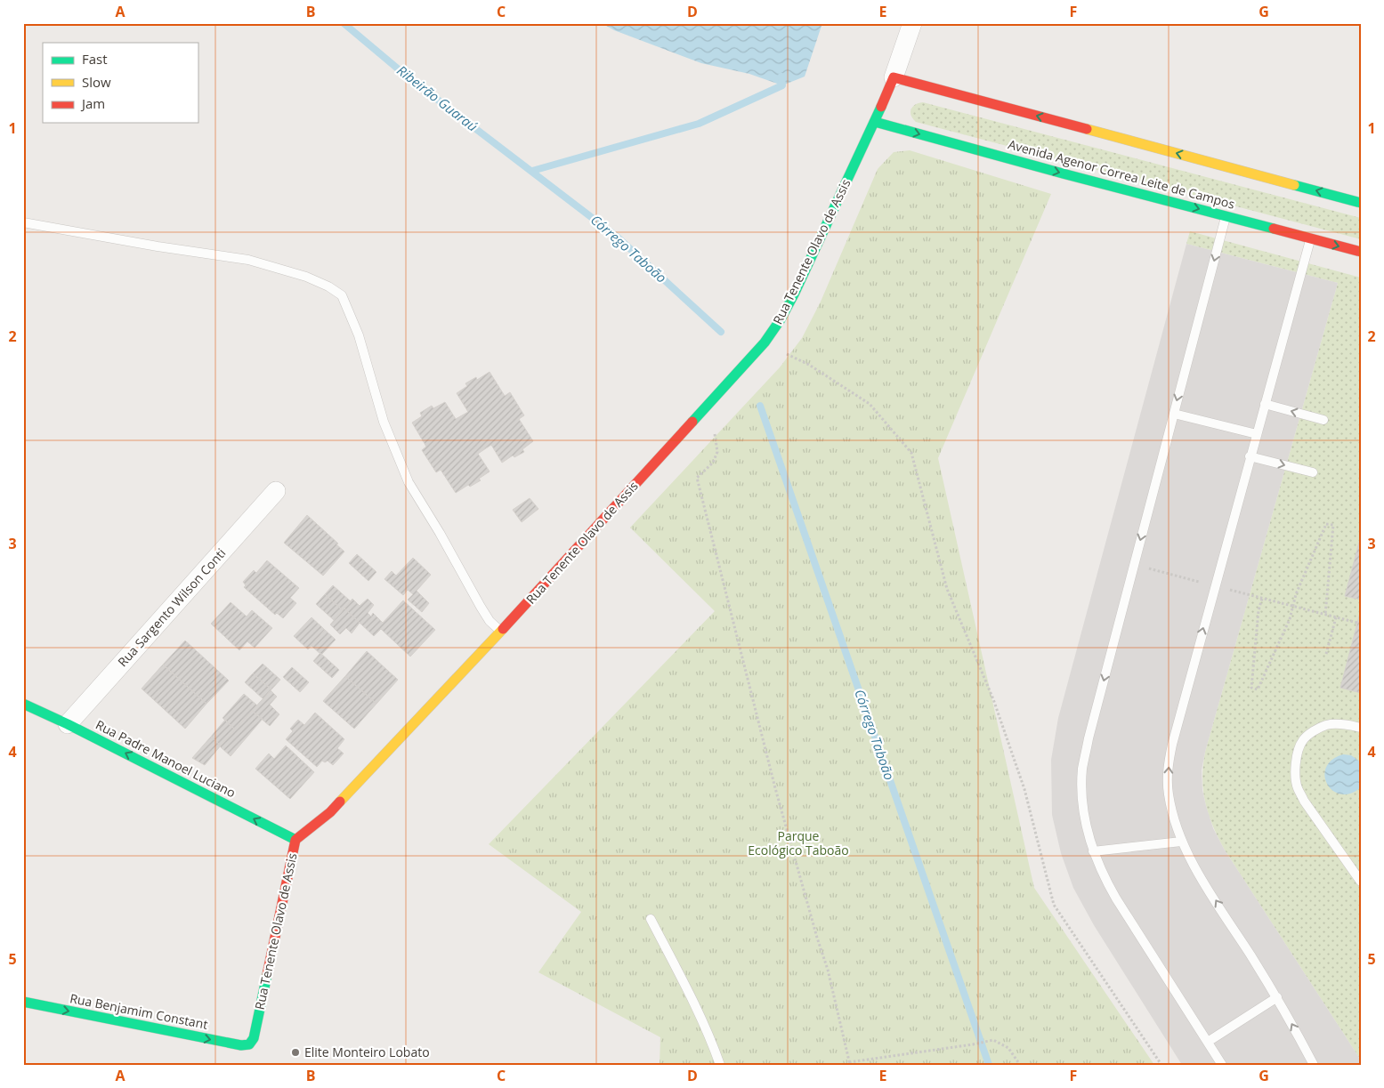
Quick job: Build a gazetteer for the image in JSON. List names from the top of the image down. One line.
{"streets":{"street":["Avenida Agenor Correa Leite de Campos","Rua Tenente Olavo de Assis","Rua Sargento Wilson Conti","Rua Padre Manoel Luciano","Rua Benjamim Constant"]},"crossings":[["Avenida Agenor Correa Leite de Campos","Rua Tenente Olavo de Assis"],["Rua Tenente Olavo de Assis","Rua Padre Manoel Luciano"],["Rua Tenente Olavo de Assis","Rua Benjamim Constant"],["Rua Sargento Wilson Conti","Rua Padre Manoel Luciano"]],"one_way":["Rua Padre Manoel Luciano","Rua Benjamim Constant"],"water":["Ribeirão Guaraú","Córrego Taboão"],"parks":["Parque Ecológico Taboão"],"places":["Elite Monteiro Lobato"],"legend":["Fast","Slow","Jam"],"grid":{"columns":["A","B","C","D","E","F","G"],"rows":["1","2","3","4","5"]}}
